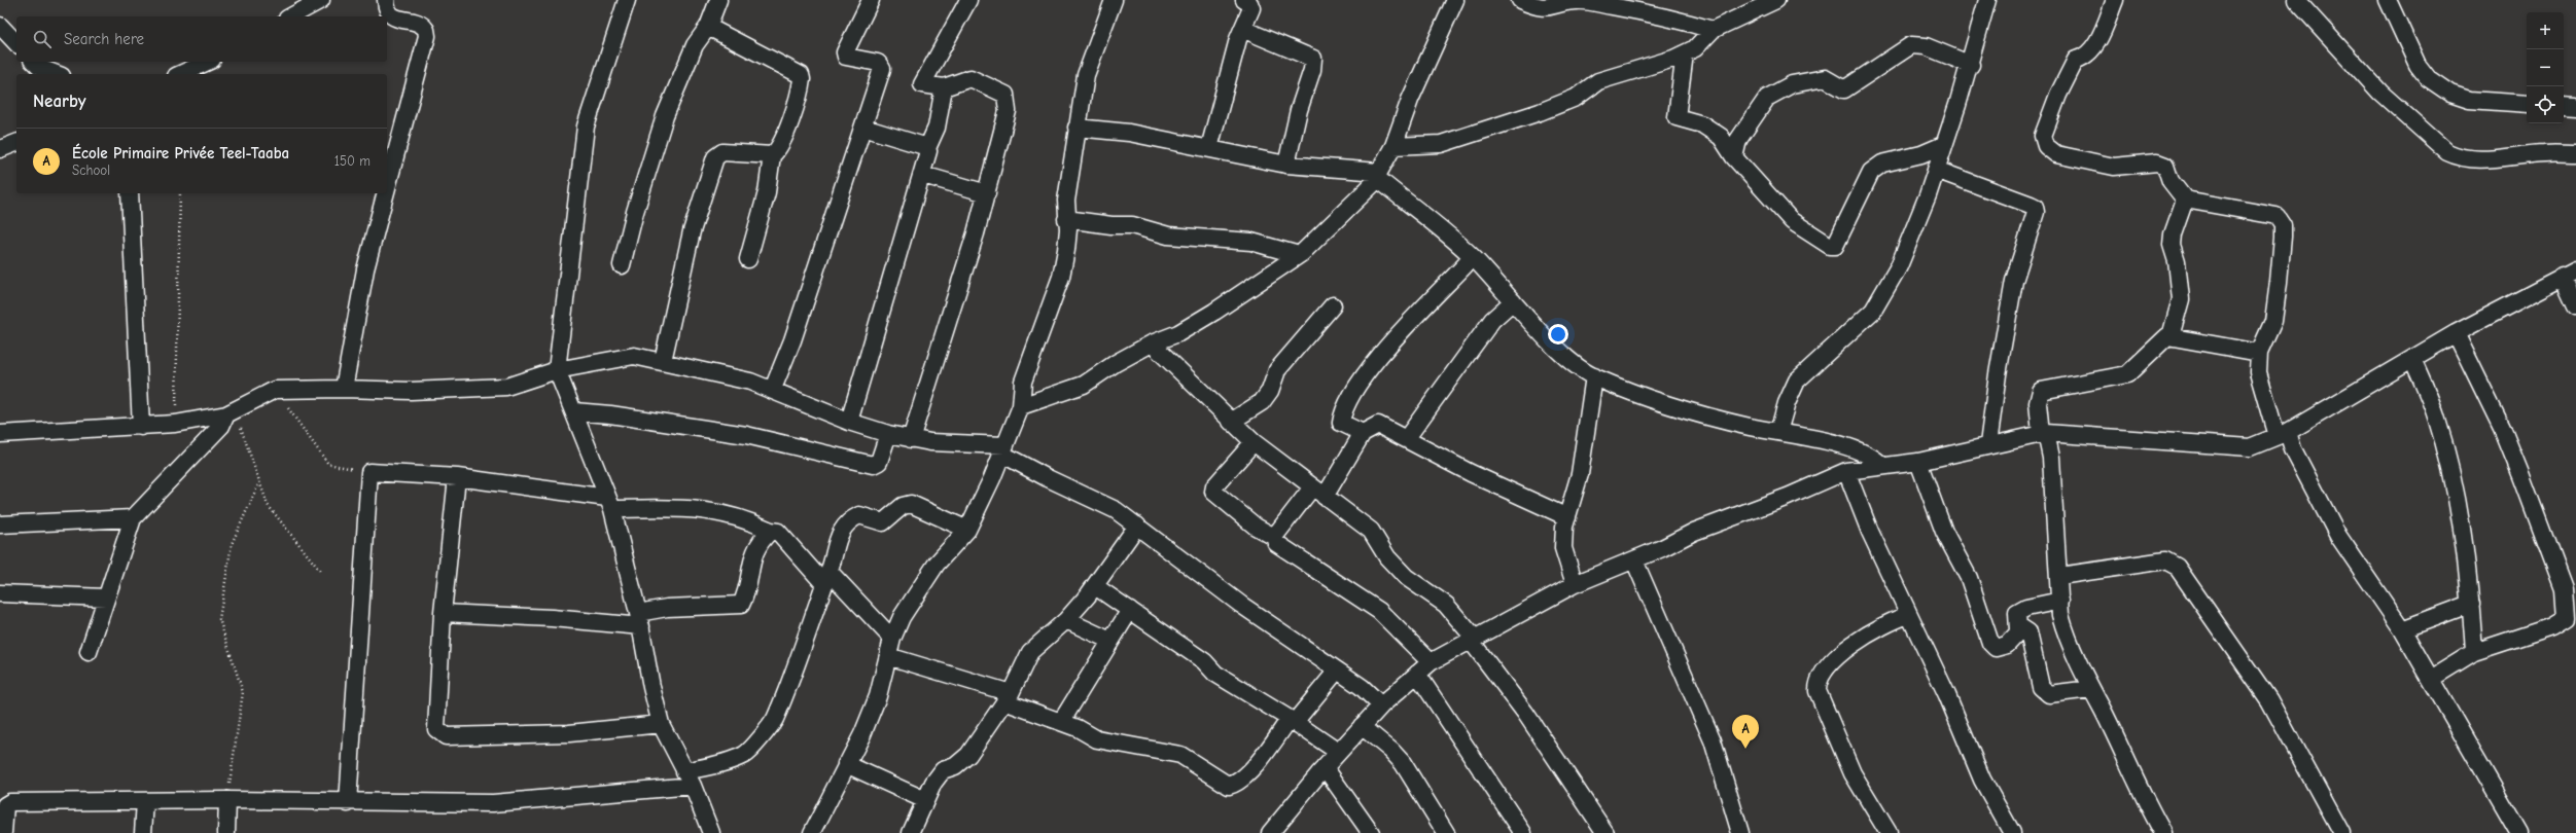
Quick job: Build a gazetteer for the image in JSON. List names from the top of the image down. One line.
{"page":{"map_buttons":["+","−"],"search":"Search here","heading":"Nearby","list":[{"mark":"A","name":"École Primaire Privée Teel-Taaba","note":"School","value":"150 m"}],"pins":"A"}}
